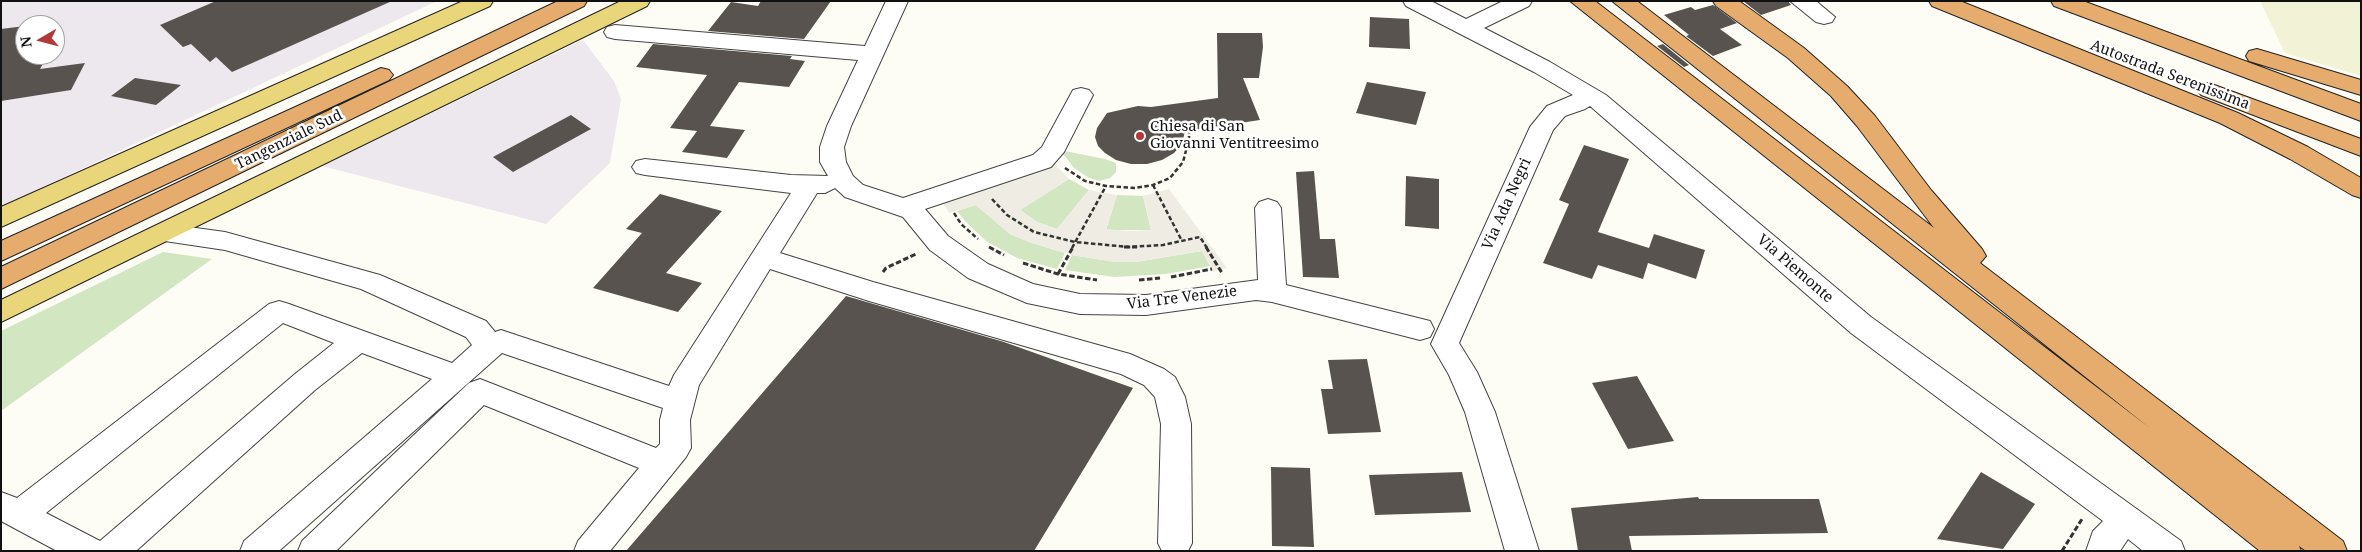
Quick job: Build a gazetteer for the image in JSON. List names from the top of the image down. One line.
{"streets":{"highway":["Autostrada Serenissima","Tangenziale Sud"],"street":["Via Ada Negri","Via Piemonte","Via Tre Venezie"]},"crossings":[["Via Ada Negri","Via Piemonte"],["Via Ada Negri","Via Tre Venezie"]],"places":["Chiesa di San Giovanni Ventitreesimo"],"north":"left"}
